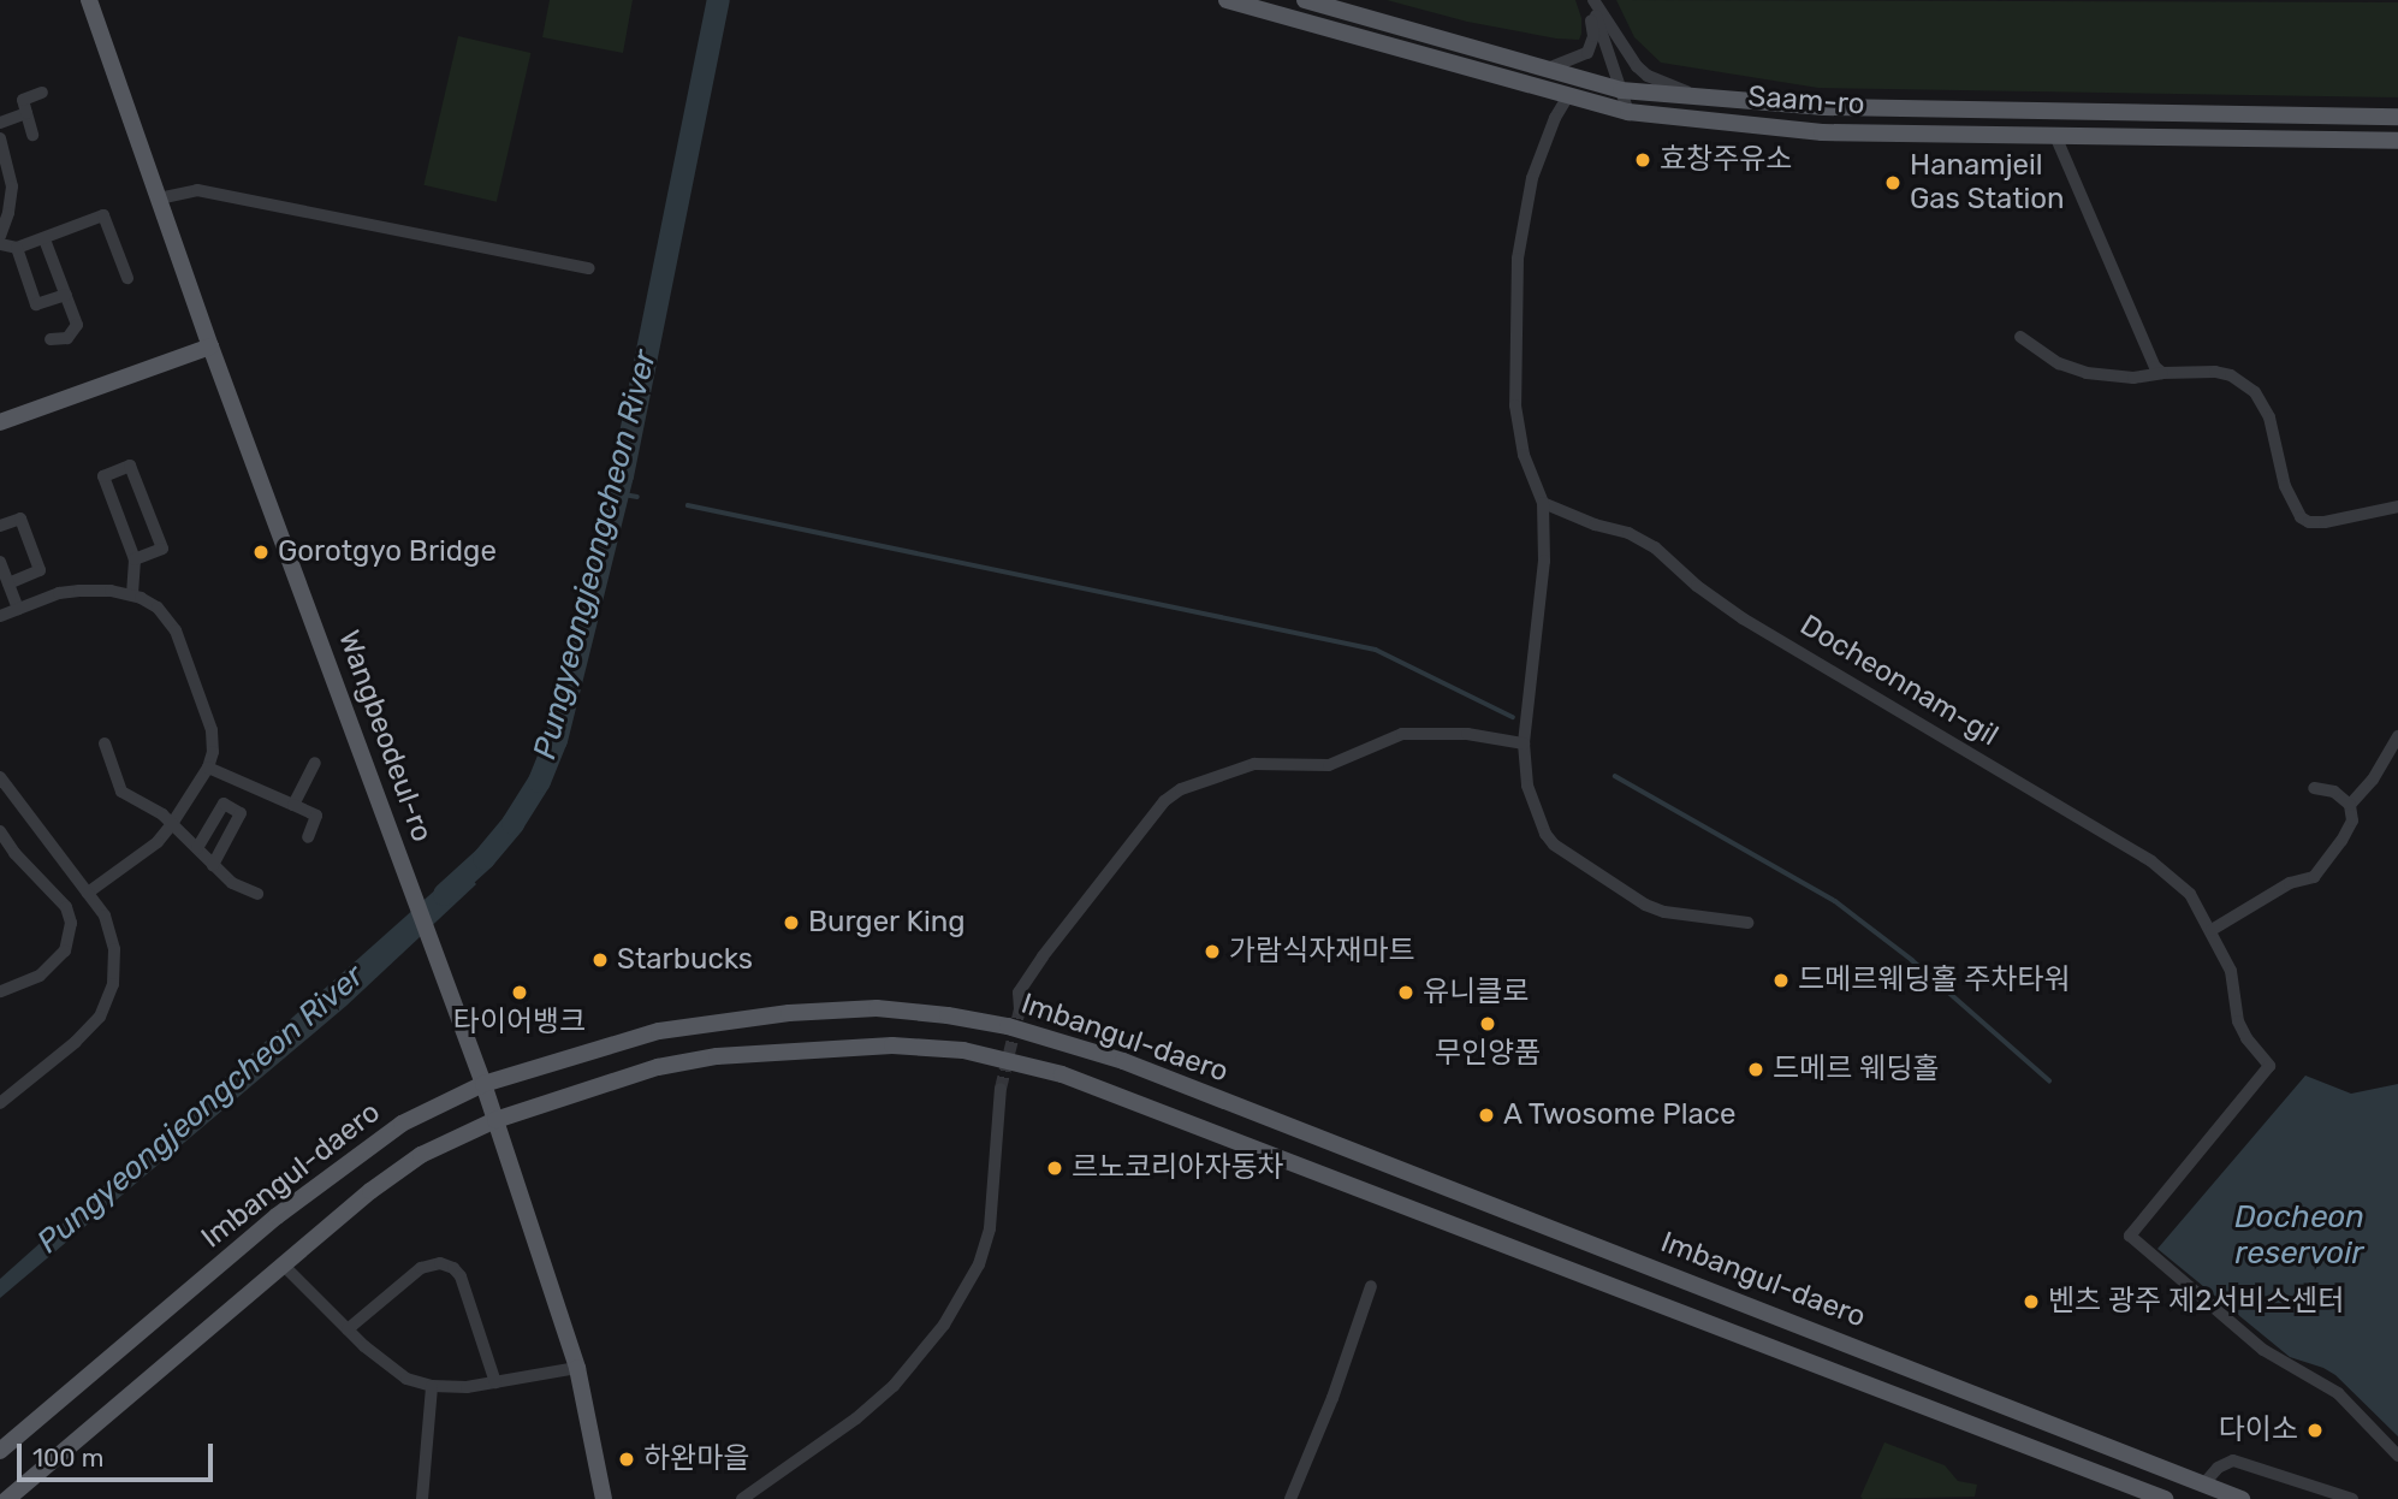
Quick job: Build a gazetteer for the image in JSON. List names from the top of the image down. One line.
{"streets":{"main road":["Saam-ro","Wangbeodeul-ro","Imbangul-daero"],"street":["Docheonnam-gil"]},"crossings":[["Wangbeodeul-ro","Imbangul-daero"]],"water":["Pungyeongjeongcheon River","Docheon reservoir"],"places":["효창주유소","Hanamjeil Gas Station","Gorotgyo Bridge","Burger King","가람식자재마트","Starbucks","드메르웨딩홀 주차타워","타이어뱅크","유니클로","무인양품","드메르 웨딩홀","A Twosome Place","르노코리아자동차","벤츠 광주 제2서비스센터","다이소","하완마을"],"scale_bar":"100 m"}
